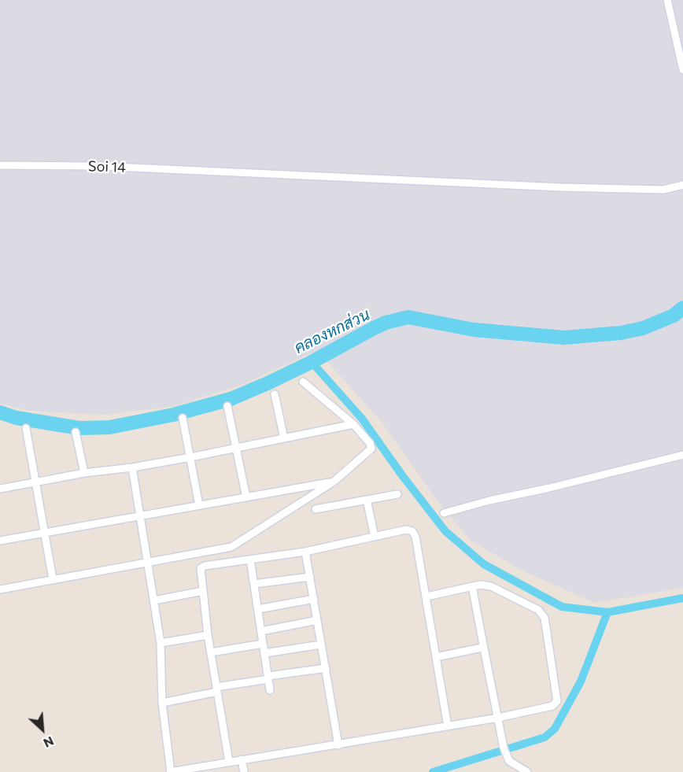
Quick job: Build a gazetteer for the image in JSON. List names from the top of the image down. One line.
{"streets":{"street":["Soi 14"]},"water":["คลองหกส่วน"],"north":"bottom right"}
